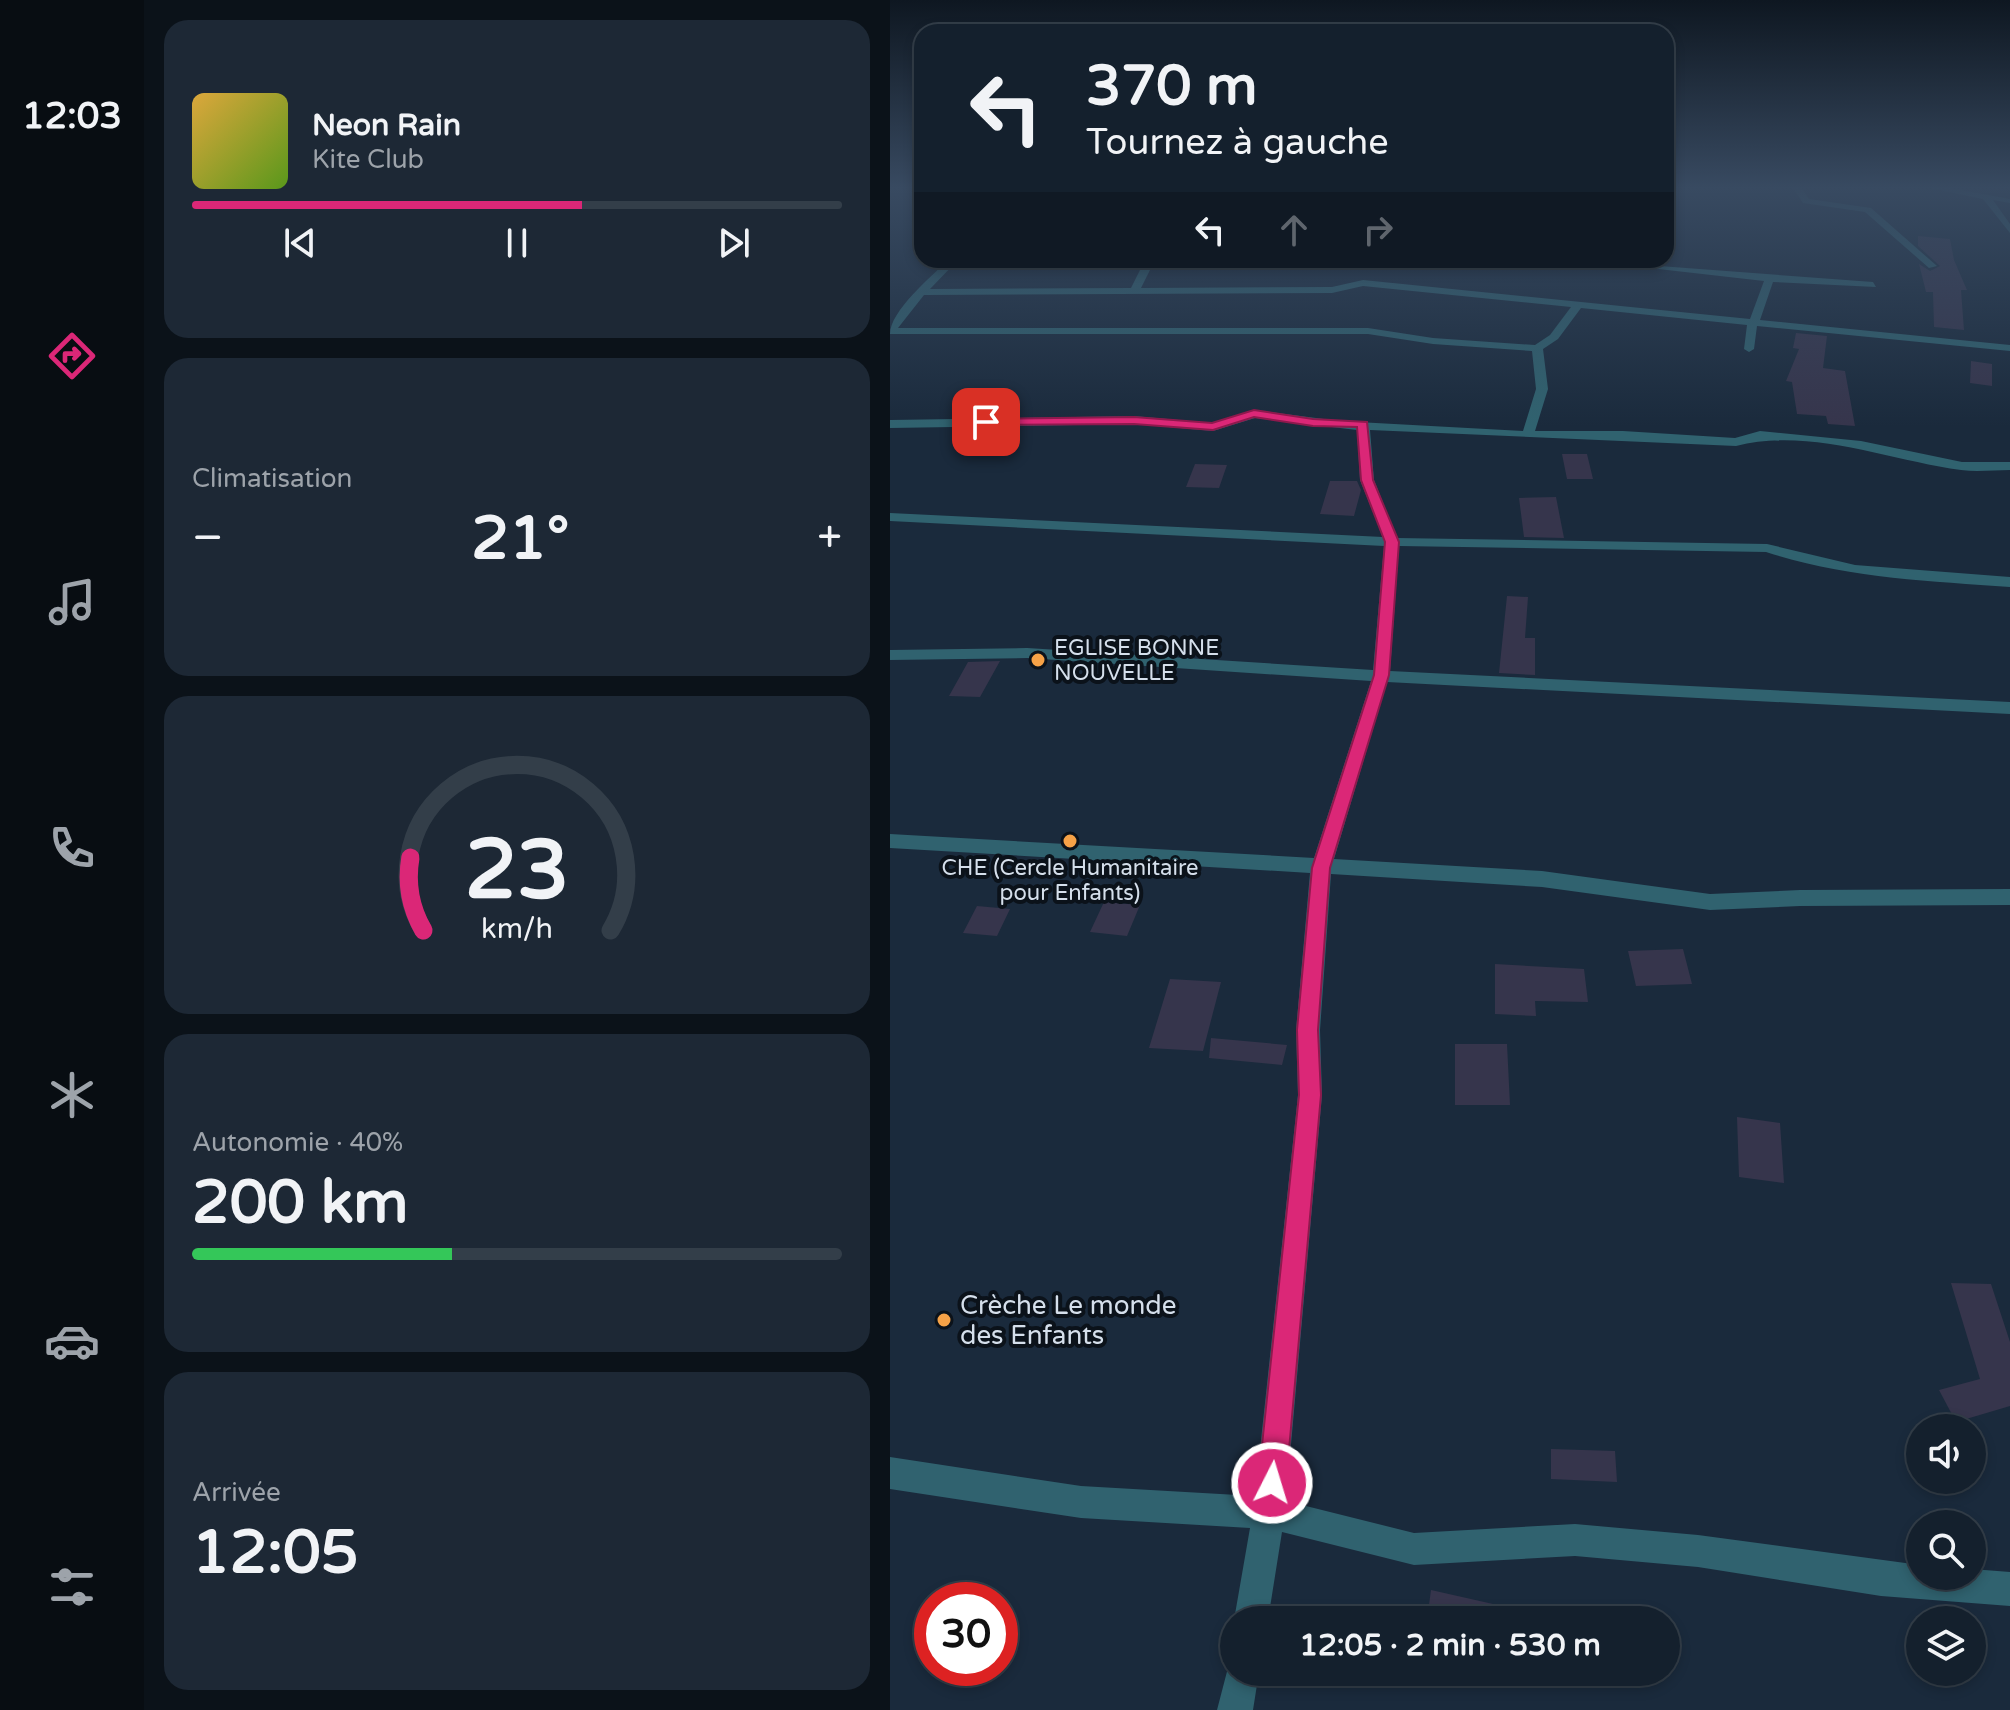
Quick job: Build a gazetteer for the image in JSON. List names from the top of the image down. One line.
{"places":["EGLISE BONNE NOUVELLE","CHE (Cercle Humanitaire pour Enfants)","Crèche Le monde des Enfants"],"page":{"tabs":"12:03","turn":["370 m","Tournez à gauche"],"song":["Neon Rain","Kite Club"],"tile":["Climatisation",["Autonomie · 40%","200 km"],["Arrivée","12:05"]],"heat":["−","21°","+"],"limit":"30","trip":"12:05 · 2 min · 530 m","gauge":["23","km/h"]}}
